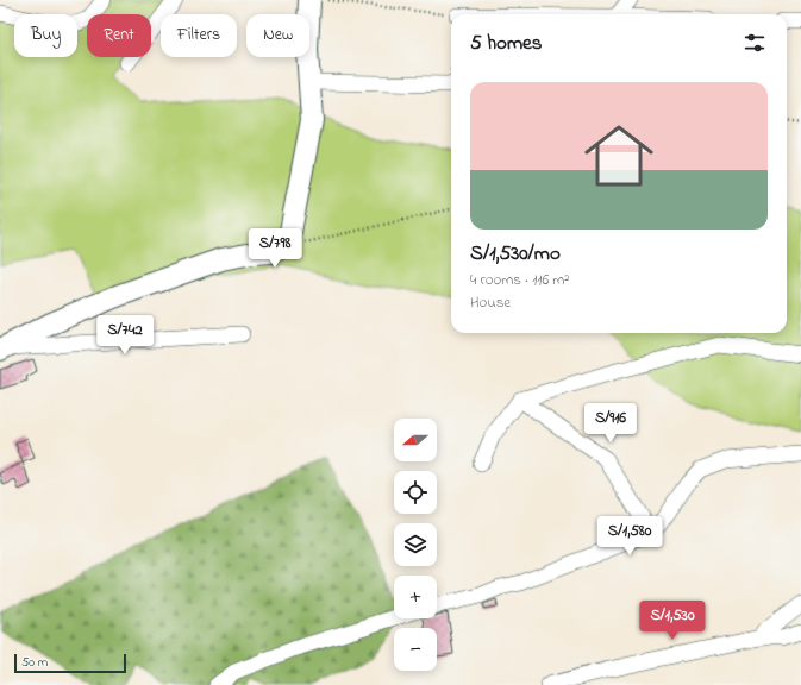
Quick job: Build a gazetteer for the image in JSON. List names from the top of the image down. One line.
{"scale_bar":"50 m","north":"left","page":{"chip":["Buy","Rent","Filters","New"],"heading":"5 homes","list":[{"name":"S/1,530/mo","note":"4 rooms · 116 m² · House"}],"price":["S/798","S/742","S/916","S/1,580","S/1,530"],"map_buttons":["+","−"],"scale":"50 m"}}
